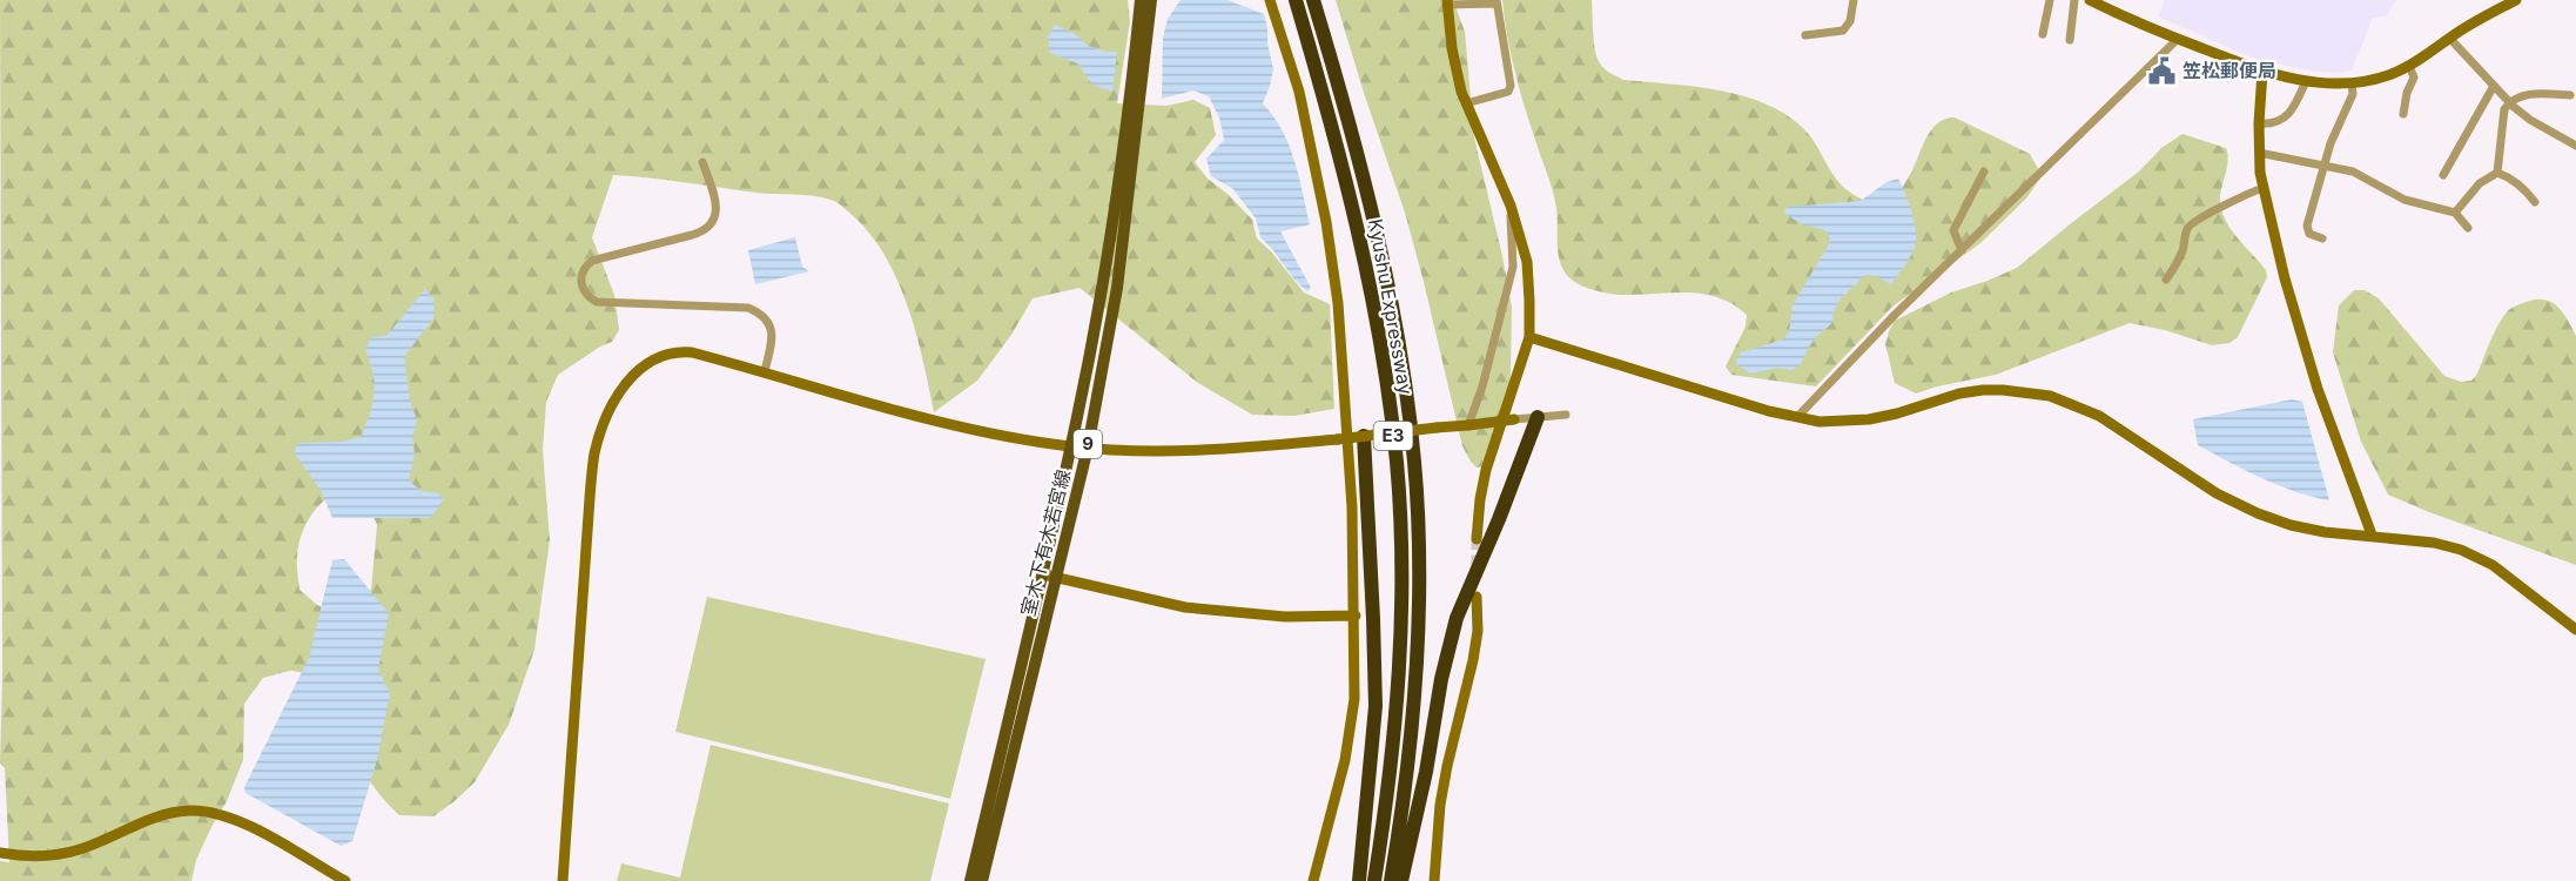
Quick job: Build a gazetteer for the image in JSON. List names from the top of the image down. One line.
{"streets":{"highway":["Kyushu Expressway","E3"],"main road":["9","室木下有木若宮線"]},"places":{"public building":["笠松郵便局"]}}
